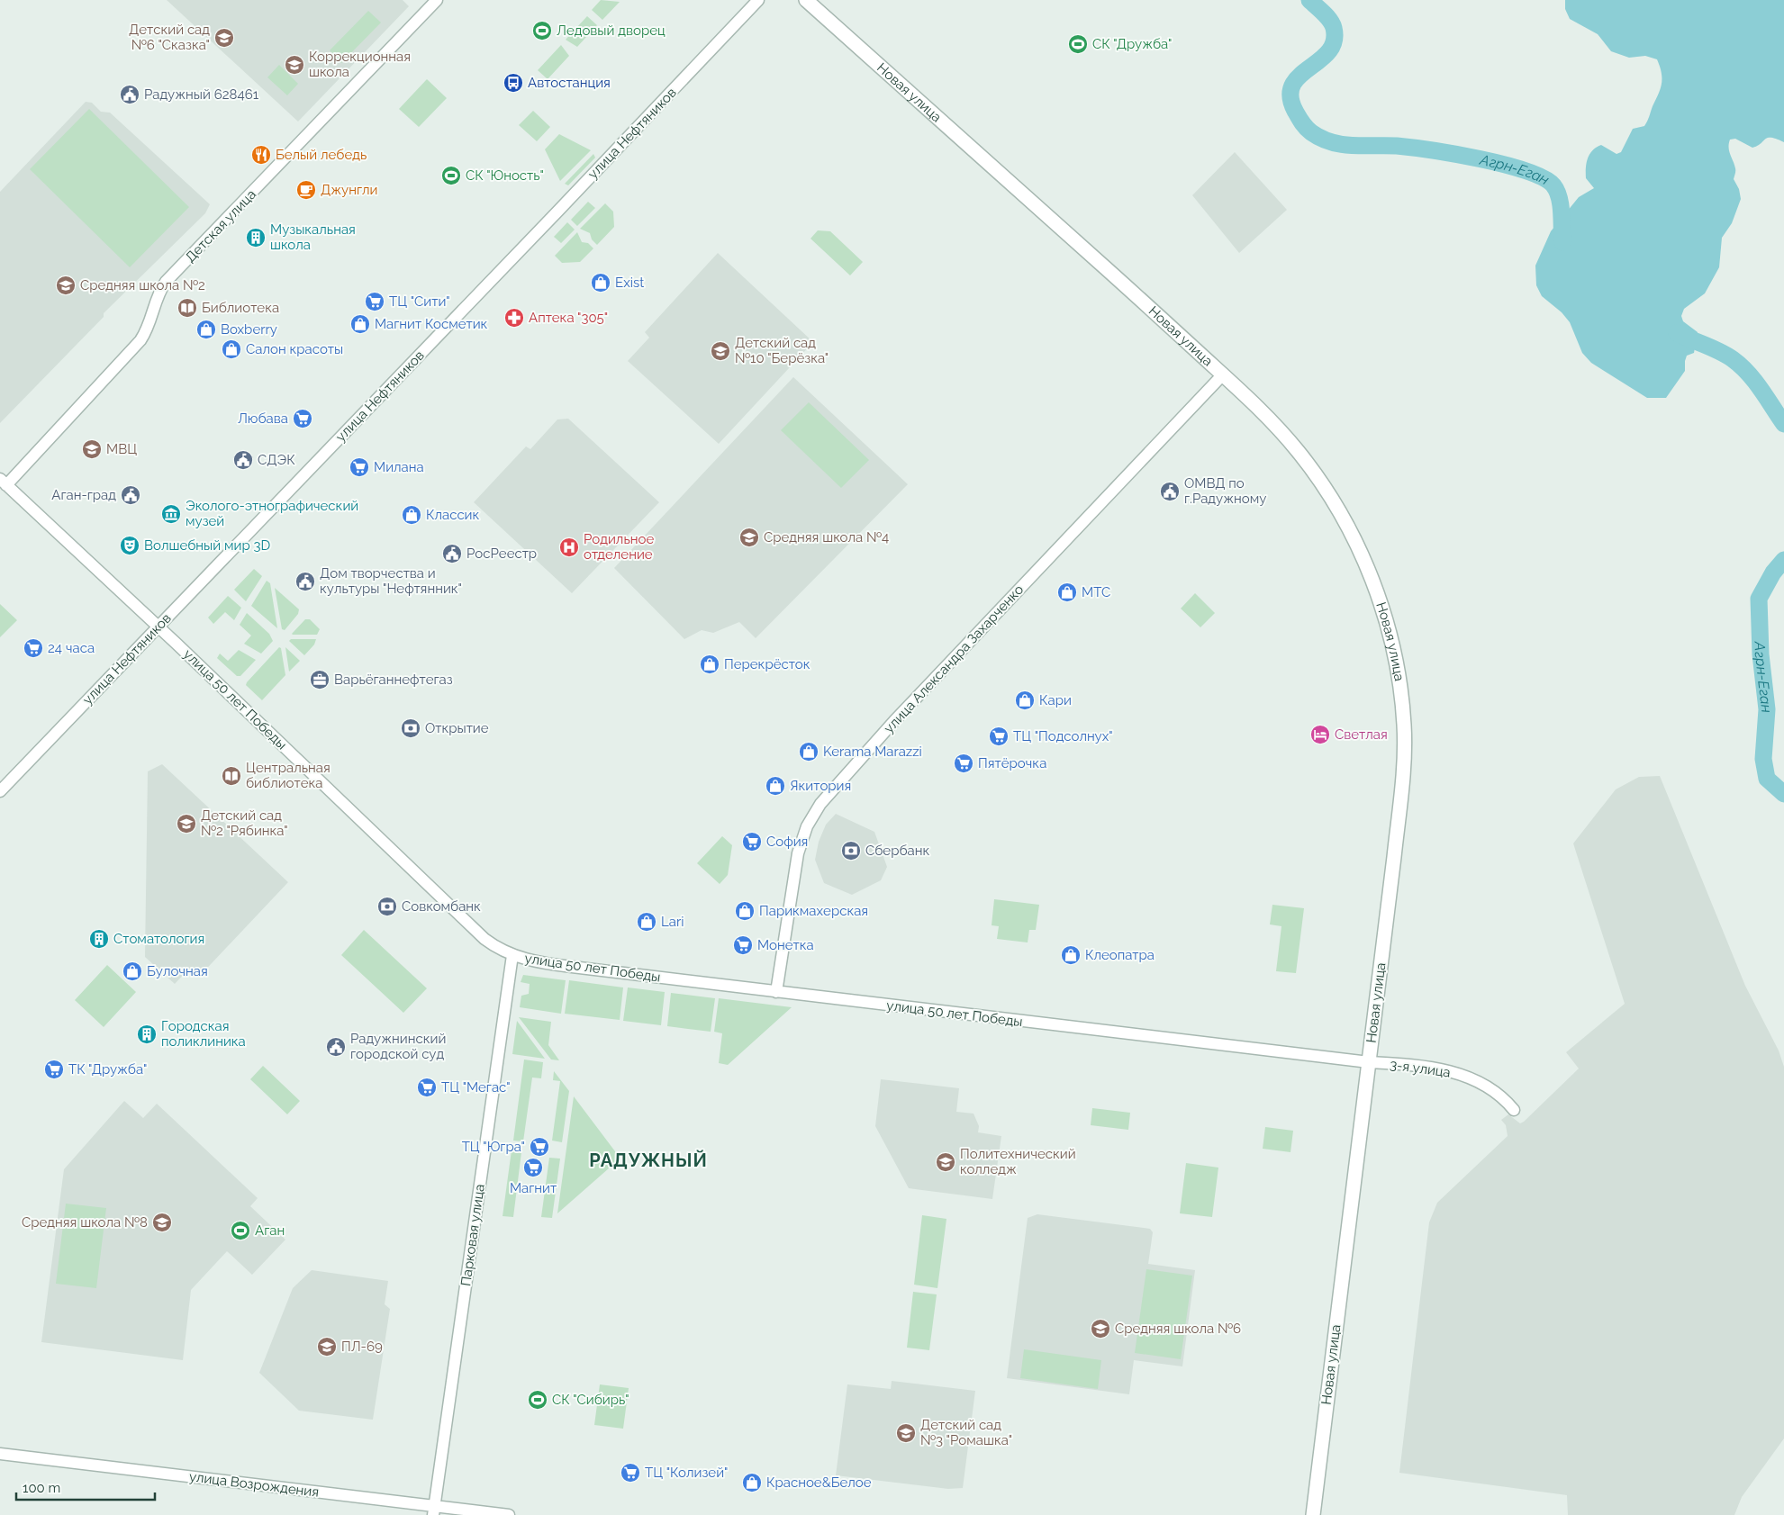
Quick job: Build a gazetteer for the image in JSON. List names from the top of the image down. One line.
{"streets":{"street":["Новая улица","улица Нефтяников","Детская улица","улица Александра Захарченко","улица 50 лет Победы","3-я улица","Парковая улица","улица Возрождения"]},"crossings":[["Новая улица","улица Александра Захарченко"],["Новая улица","улица 50 лет Победы"],["Новая улица","3-я улица"],["улица Нефтяников","улица 50 лет Победы"],["Детская улица","улица 50 лет Победы"],["улица Александра Захарченко","улица 50 лет Победы"],["улица 50 лет Победы","3-я улица"],["улица 50 лет Победы","Парковая улица"],["Парковая улица","улица Возрождения"]],"districts":["РАДУЖНЫЙ"],"water":["Агрн-Еган"],"places":{"sports":["Ледовый дворец","СК \"Дружба\"","СК \"Юность\"","Аган","СК \"Сибирь\""],"school or university":["Детский сад №6 \"Сказка\"","Коррекционная школа","Средняя школа №2","Детский сад №10 \"Берёзка\"","МВЦ","Средняя школа №4","Детский сад №2 \"Рябинка\"","Политехнический колледж","Средняя школа №8","Средняя школа №6","ПЛ-69","Детский сад №3 \"Ромашка\""],"bus stop":["Автостанция"],"public building":["Радужный 628461","СДЭК","ОМВД по г.Радужному","Аган-град","РосРеестр","Дом творчества и культуры \"Нефтянник\"","Радужнинский городской суд"],"restaurant":["Белый лебедь"],"cafe":["Джунгли"],"building":["Музыкальная школа","Стоматология","Городская поликлиника"],"shop":["Exist","Магнит Косметик","Boxberry","Салон красоты","Классик","МТС","Перекрёсток","Кари","Kerama Marazzi","Якитория","Парикмахерская","Lari","Клеопатра","Булочная","Красное&Белое"],"supermarket":["ТЦ \"Сити\"","Любава","Милана","24 часа","ТЦ \"Подсолнух\"","Пятёрочка","София","Монетка","ТК \"Дружба\"","ТЦ \"Мегас\"","ТЦ \"Югра\"","Магнит","ТЦ \"Колизей\""],"library":["Библиотека","Центральная библиотека"],"pharmacy":["Аптека \"305\""],"museum":["Эколого-этнографический музей"],"theatre":["Волшебный мир 3D"],"hospital":["Родильное отделение"],"office":["Варьёганнефтегаз"],"bank":["Открытие","Сбербанк","Совкомбанк"],"hotel":["Светлая"]},"scale_bar":"100 m"}
